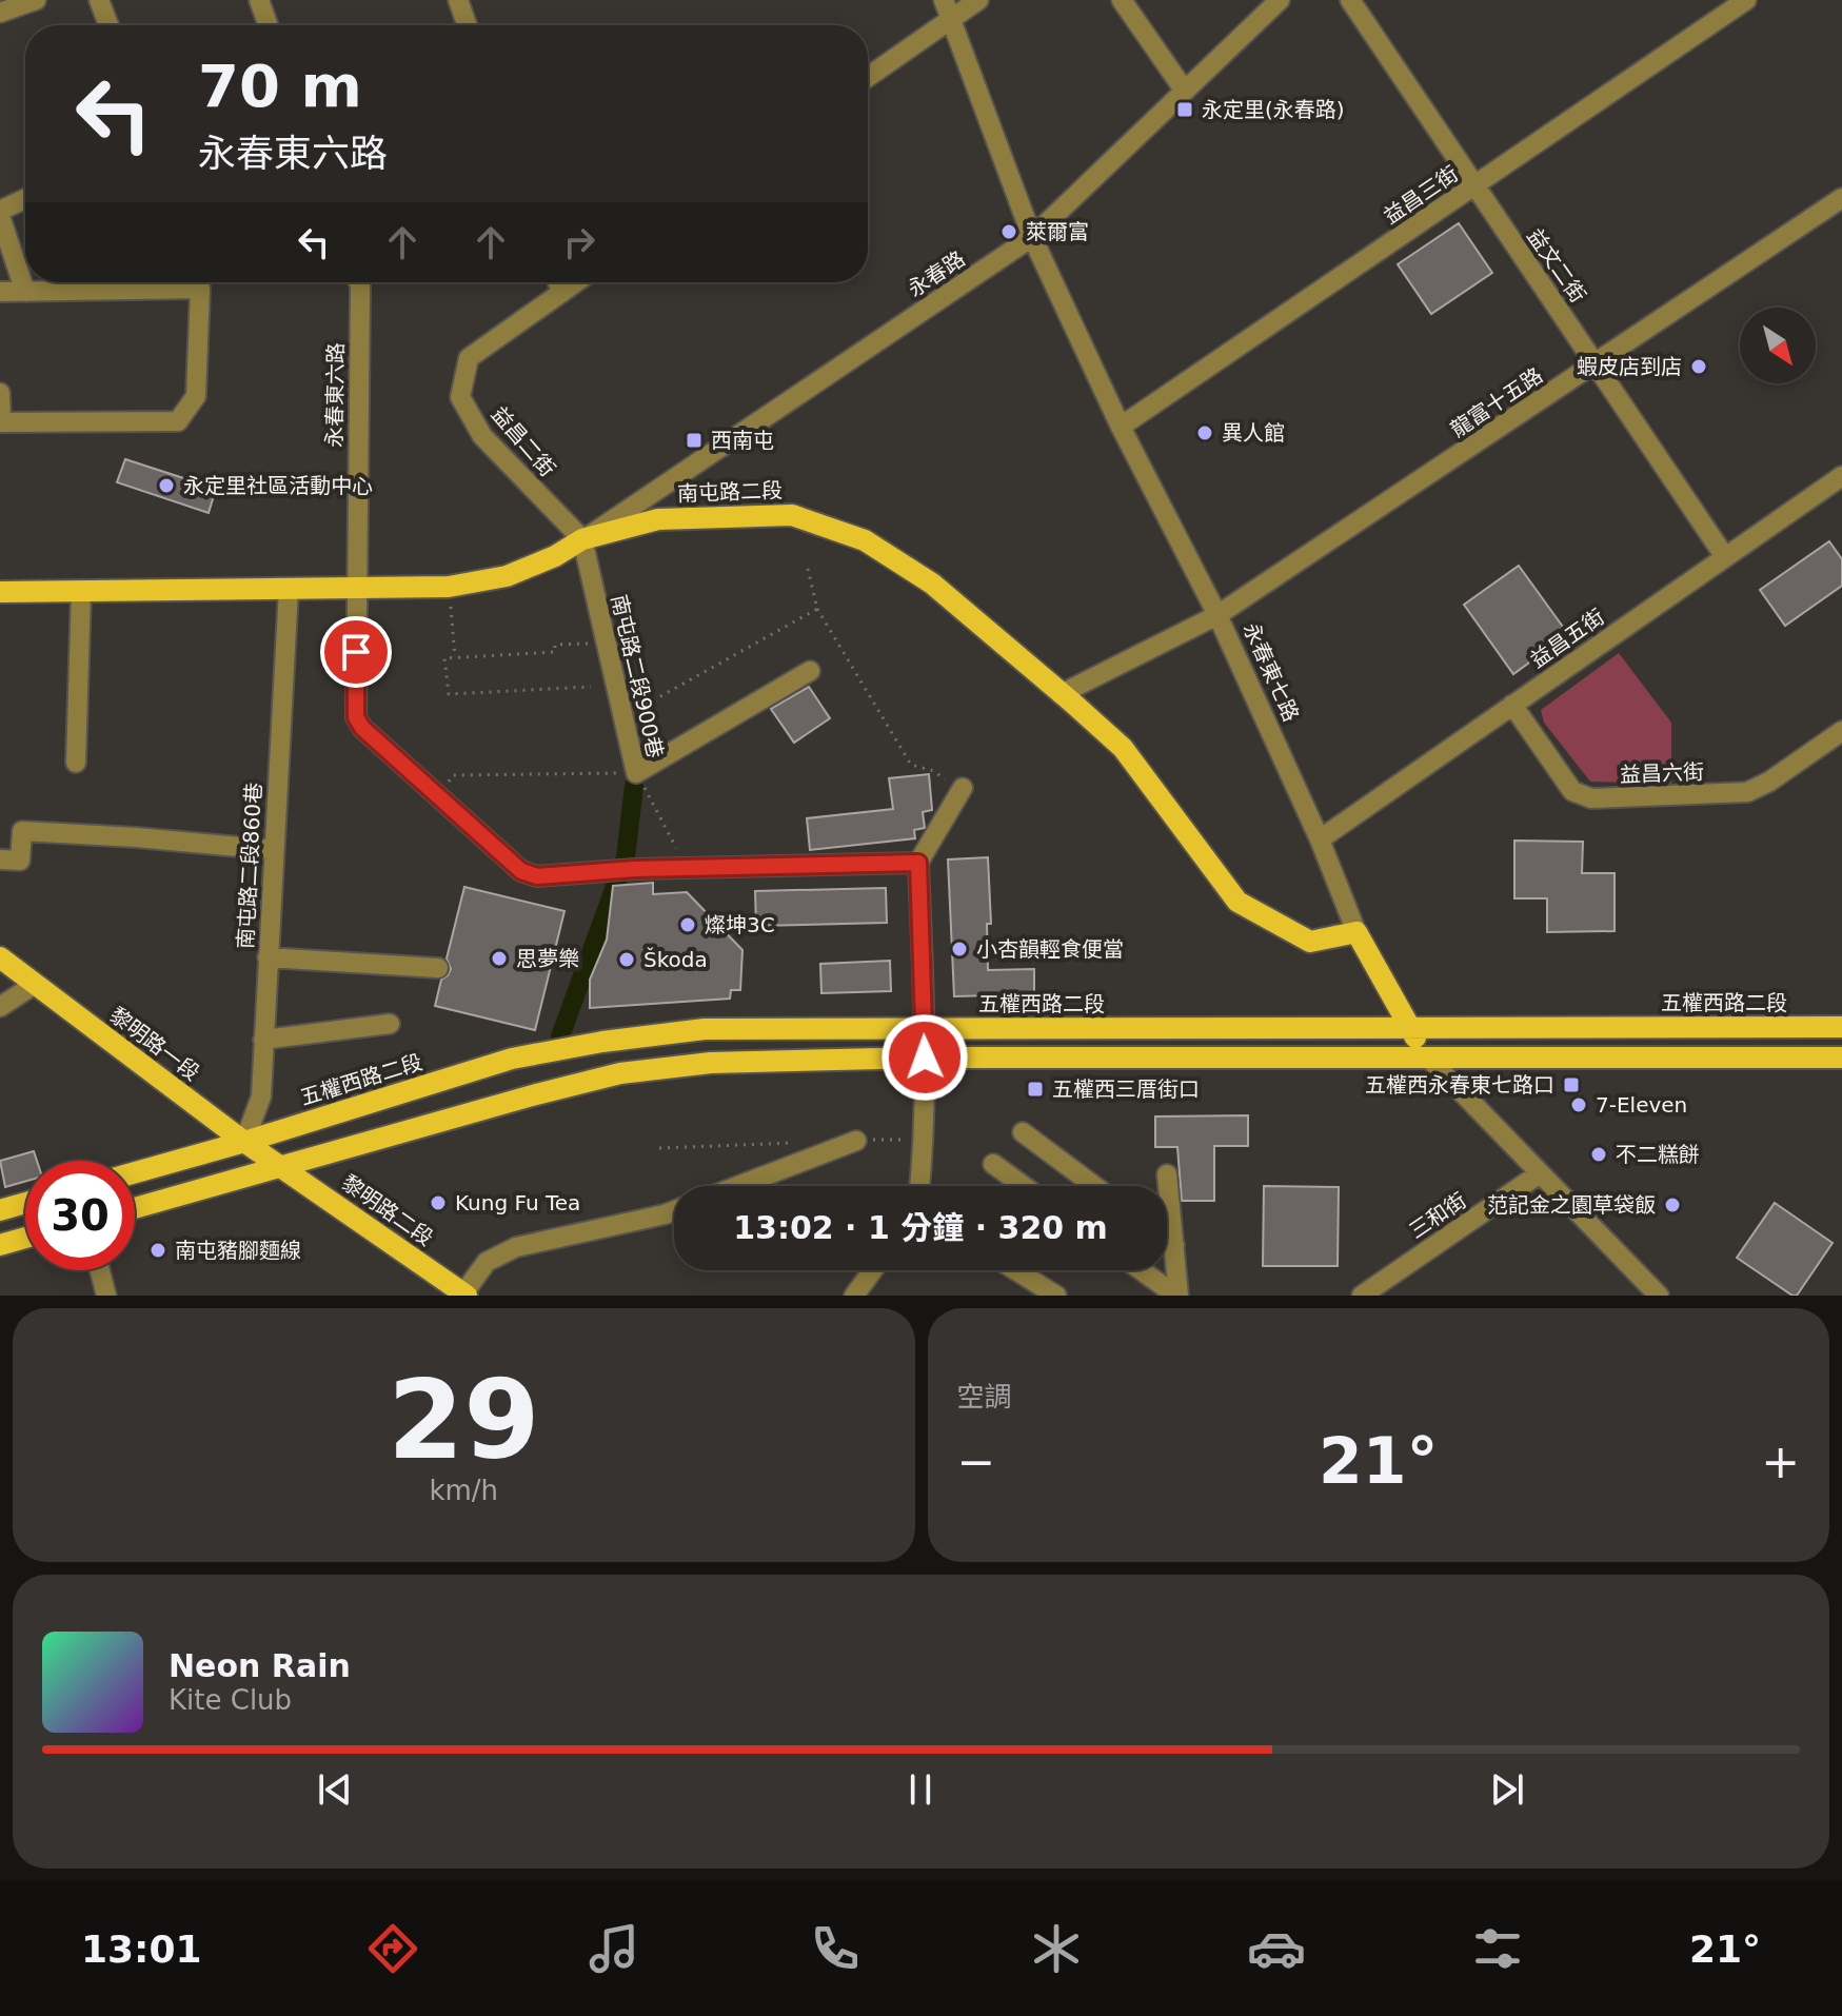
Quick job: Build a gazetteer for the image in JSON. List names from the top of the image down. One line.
{"streets":{"main road":["南屯路二段","永春東七路","五權西路二段","黎明路一段","黎明路二段"],"street":["益昌三街","益文二街","永春路","永春東六路","龍富十五路","益昌二街","益昌五街","南屯路二段900巷","益昌六街","南屯路二段860巷","三和街"]},"crossings":[["益昌三街","益文二街"],["益昌三街","永春東七路"],["益文二街","龍富十五路"],["益文二街","益昌五街"],["永春路","益昌二街"],["永春路","南屯路二段"],["永春路","永春東七路"],["永春路","南屯路二段900巷"],["永春東六路","南屯路二段"],["龍富十五路","南屯路二段"],["龍富十五路","永春東七路"],["益昌二街","南屯路二段"],["益昌二街","南屯路二段900巷"],["南屯路二段","永春東七路"],["南屯路二段","南屯路二段900巷"],["南屯路二段","南屯路二段860巷"],["益昌五街","永春東七路"],["益昌五街","益昌六街"],["永春東七路","五權西路二段"],["永春東七路","三和街"],["南屯路二段860巷","五權西路二段"],["南屯路二段860巷","黎明路一段"],["五權西路二段","黎明路一段"],["黎明路一段","黎明路二段"]],"places":{"transit":["永定里(永春路)","西南屯","五權西永春東七路口","五權西三厝街口"],"other":["萊爾富","蝦皮店到店","異人館","永定里社區活動中心","燦坤3C","小杏韻輕食便當","思夢樂","Škoda","7-Eleven","不二糕餅","Kung Fu Tea","范記金之園草袋飯","南屯豬腳麵線"]},"north":"bottom right","page":{"turn":["70 m","永春東六路"],"limit":"30","trip":"13:02 · 1 分鐘 · 320 m","tile":[["29","km/h"],"空調"],"heat":["−","21°","+"],"song":["Neon Rain","Kite Club"],"tabs":["13:01","21°"]}}
